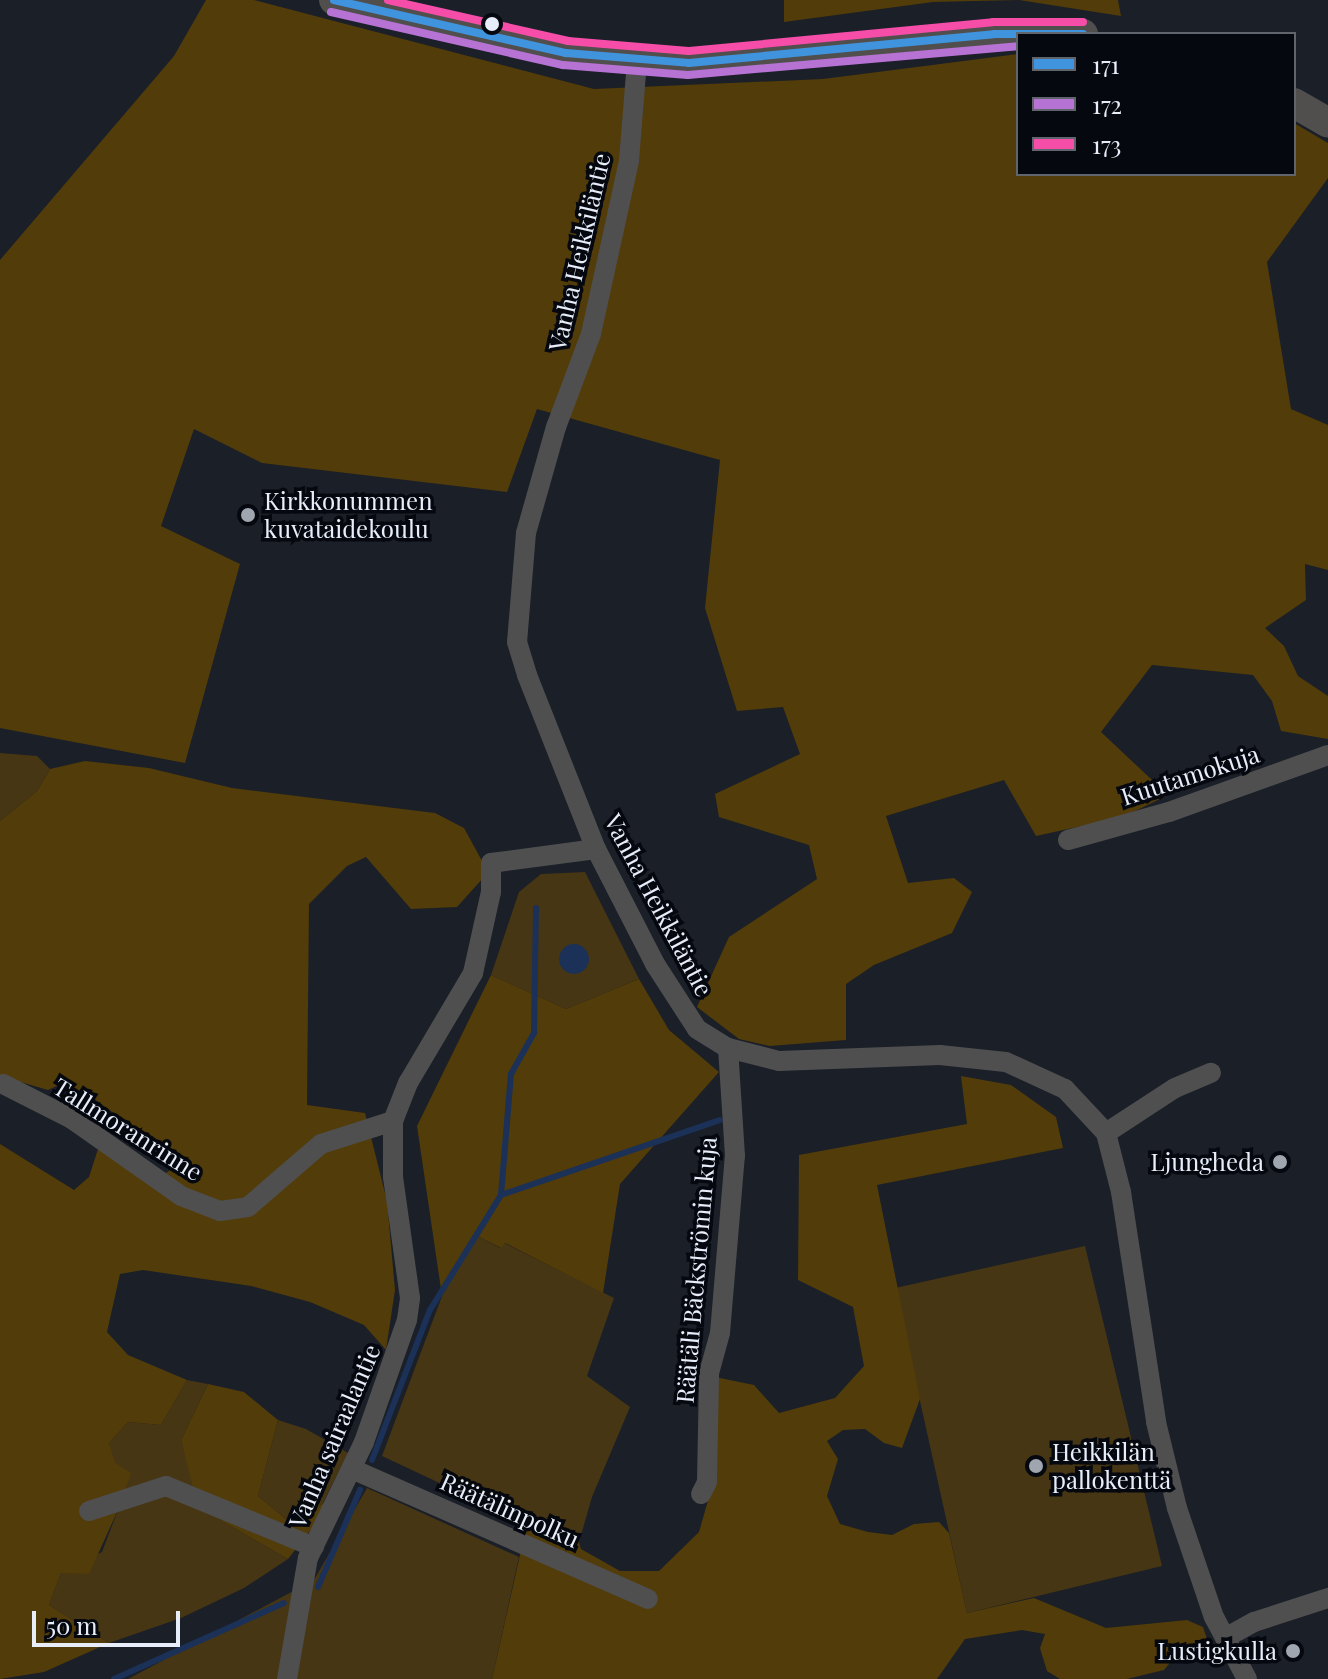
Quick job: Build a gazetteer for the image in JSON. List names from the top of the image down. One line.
{"streets":{"street":["Vanha Heikkiläntie","Kuutamokuja","Tallmoranrinne","Räätäli Bäckströmin kuja","Vanha sairaalantie","Räätälinpolku"]},"crossings":[["Vanha Heikkiläntie","Räätäli Bäckströmin kuja"],["Vanha Heikkiläntie","Vanha sairaalantie"],["Tallmoranrinne","Vanha sairaalantie"],["Vanha sairaalantie","Räätälinpolku"]],"places":["Kirkkonummen kuvataidekoulu","Ljungheda","Heikkilän pallokenttä","Lustigkulla"],"lines":["transit line 171","transit line 173","transit line 172"],"legend":["171","172","173"],"scale_bar":"50 m"}
